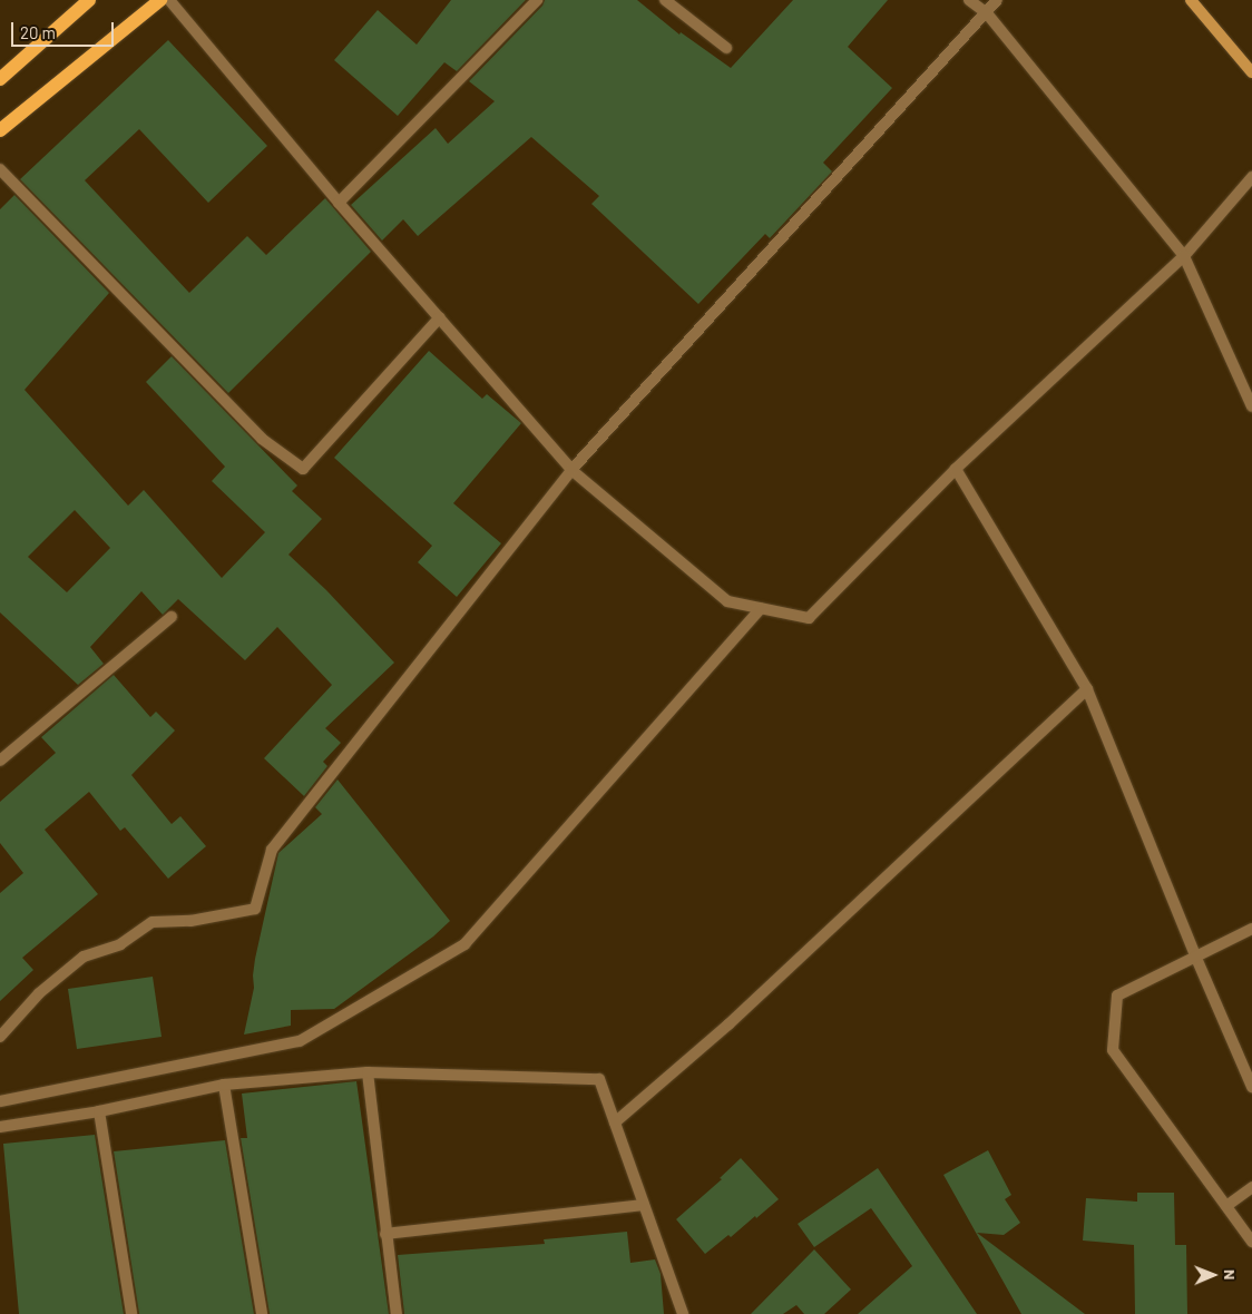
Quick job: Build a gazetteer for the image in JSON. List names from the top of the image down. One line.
{"scale_bar":"20 m","north":"right"}
